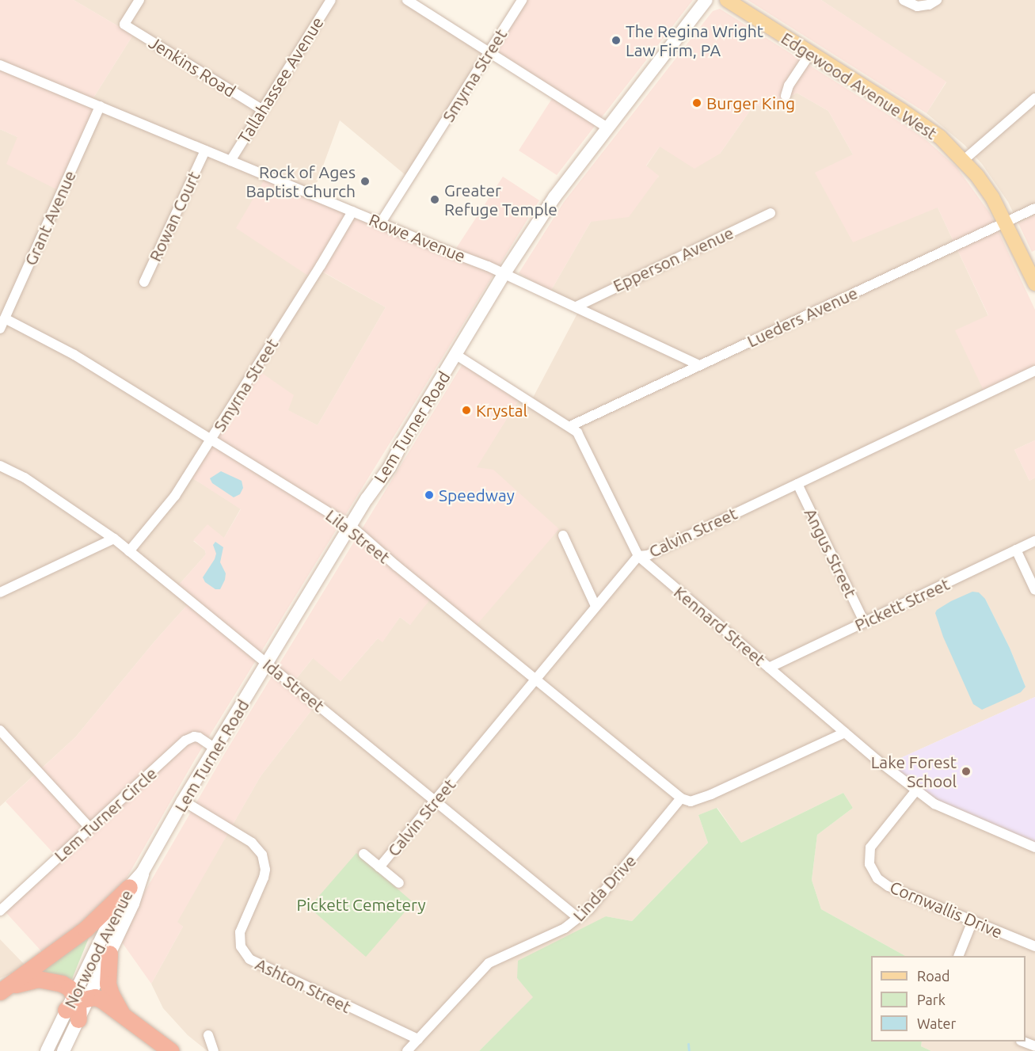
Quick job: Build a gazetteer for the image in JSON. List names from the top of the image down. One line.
{"streets":{"main road":["Edgewood Avenue West","Lem Turner Road","Norwood Avenue"],"street":["Jenkins Road","Smyrna Street","Tallahassee Avenue","Rowan Court","Grant Avenue","Rowe Avenue","Epperson Avenue","Lueders Avenue","Calvin Street","Lila Street","Angus Street","Pickett Street","Kennard Street","Ida Street","Lem Turner Circle","Linda Drive","Cornwallis Drive","Ashton Street"]},"crossings":[["Jenkins Road","Tallahassee Avenue"],["Smyrna Street","Rowe Avenue"],["Smyrna Street","Lila Street"],["Smyrna Street","Ida Street"],["Tallahassee Avenue","Rowe Avenue"],["Edgewood Avenue West","Lueders Avenue"],["Rowan Court","Rowe Avenue"],["Grant Avenue","Rowe Avenue"],["Grant Avenue","Lila Street"],["Rowe Avenue","Epperson Avenue"],["Rowe Avenue","Lueders Avenue"],["Rowe Avenue","Lem Turner Road"],["Lueders Avenue","Kennard Street"],["Lem Turner Road","Lila Street"],["Lem Turner Road","Kennard Street"],["Lem Turner Road","Ida Street"],["Lem Turner Road","Lem Turner Circle"],["Lem Turner Road","Norwood Avenue"],["Lem Turner Road","Ashton Street"],["Calvin Street","Lila Street"],["Calvin Street","Angus Street"],["Calvin Street","Kennard Street"],["Calvin Street","Ida Street"],["Lila Street","Linda Drive"],["Angus Street","Pickett Street"],["Pickett Street","Kennard Street"],["Kennard Street","Cornwallis Drive"],["Ida Street","Linda Drive"],["Linda Drive","Ashton Street"]],"parks":["Pickett Cemetery"],"places":["The Regina Wright Law Firm, PA","Burger King","Rock of Ages Baptist Church","Greater Refuge Temple","Krystal","Speedway","Lake Forest School"],"legend":["Road","Park","Water"]}
